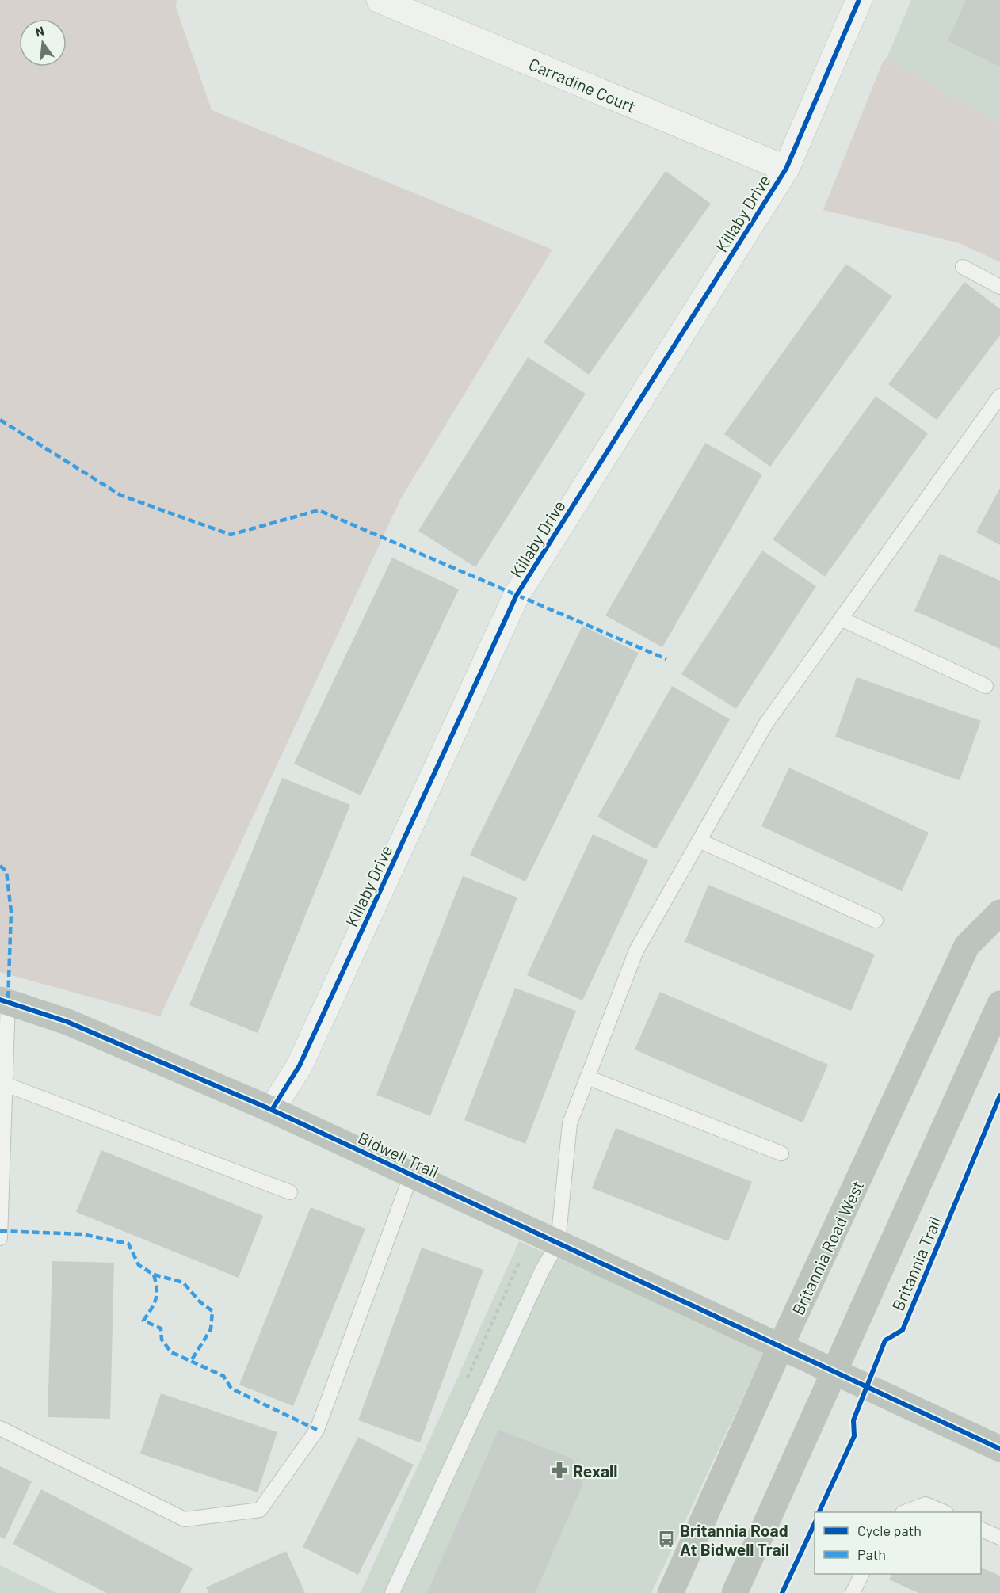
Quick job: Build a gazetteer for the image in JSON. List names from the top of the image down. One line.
{"streets":{"main road":["Bidwell Trail","Britannia Road West"],"street":["Carradine Court","Killaby Drive"],"cycle path":["Britannia Trail"]},"crossings":[["Carradine Court","Killaby Drive"],["Killaby Drive","Bidwell Trail"],["Bidwell Trail","Britannia Road West"]],"places":{"pharmacy":["Rexall"],"bus stop":["Britannia Road At Bidwell Trail"]},"legend":["Cycle path","Path"],"north":"top"}
